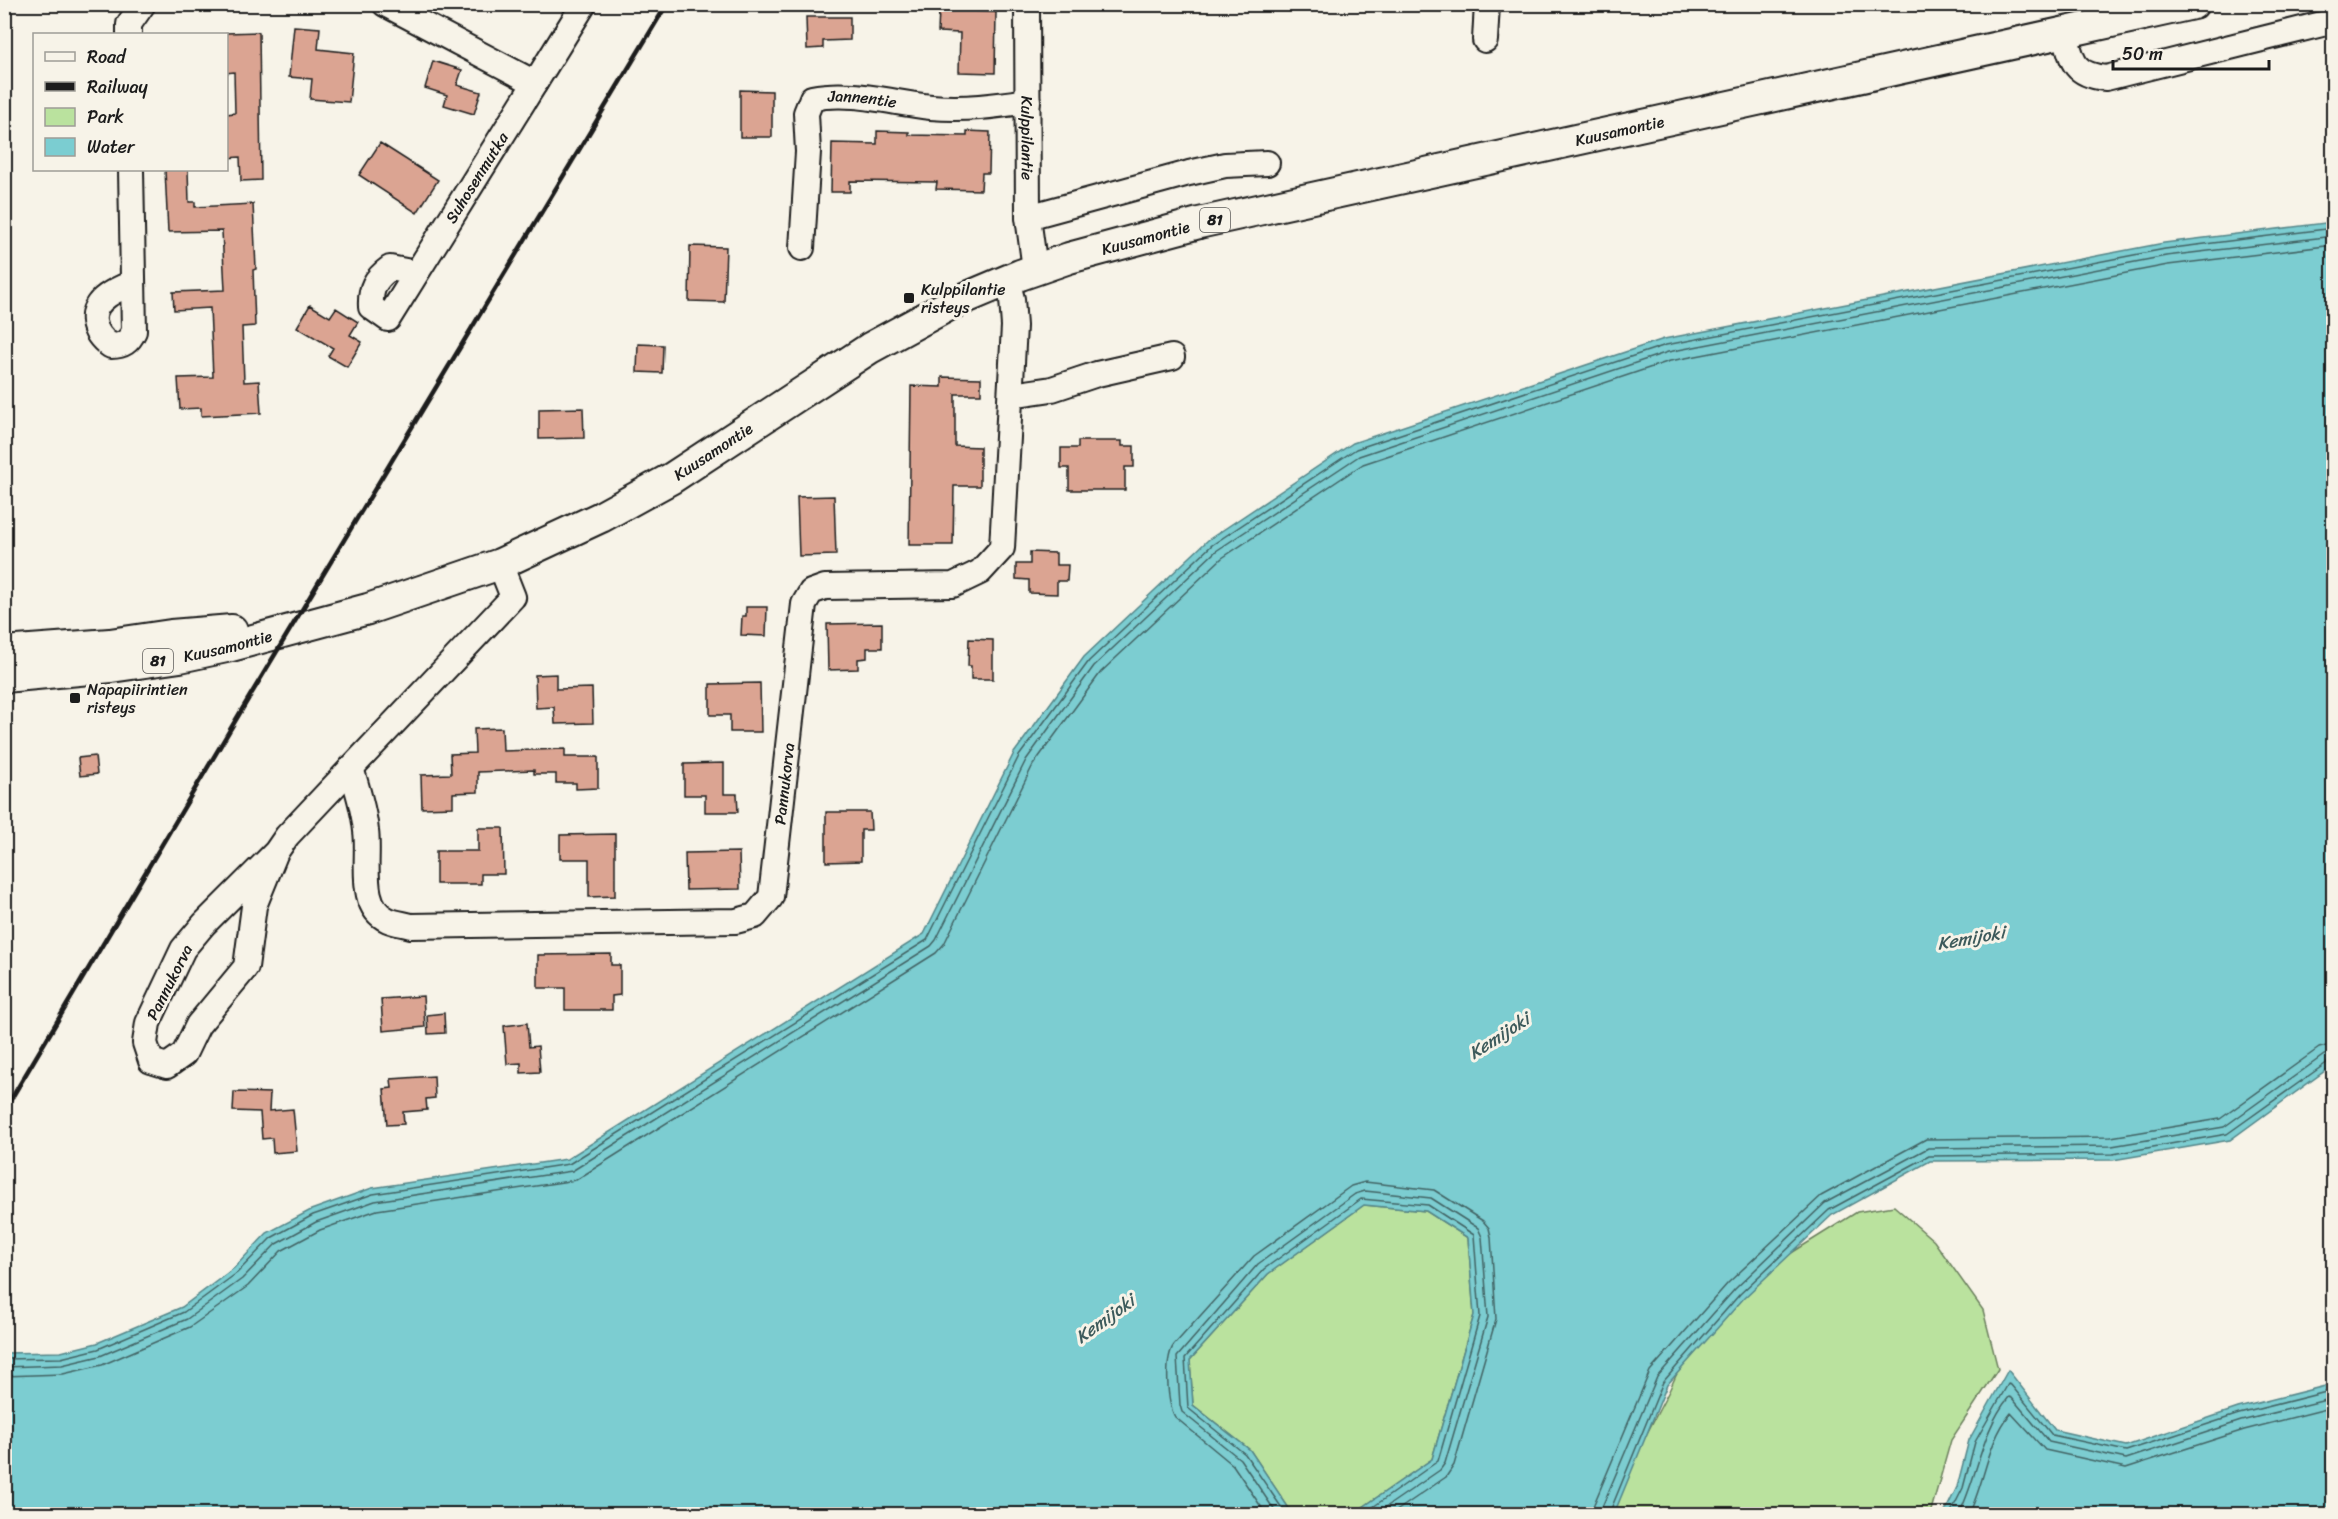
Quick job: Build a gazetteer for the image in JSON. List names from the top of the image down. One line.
{"streets":{"main road":["Kuusamontie","81"],"street":["Jannentie","Kulppilantie","Suhosenmutka","Pannukorva"]},"crossings":[["Jannentie","Kulppilantie"],["Kuusamontie","Kulppilantie"],["Kuusamontie","Pannukorva"]],"water":["Kemijoki"],"places":{"transit":["Kulppilantie risteys","Napapiirintien risteys"]},"legend":["Road","Railway","Park","Water"],"scale_bar":"50 m"}
